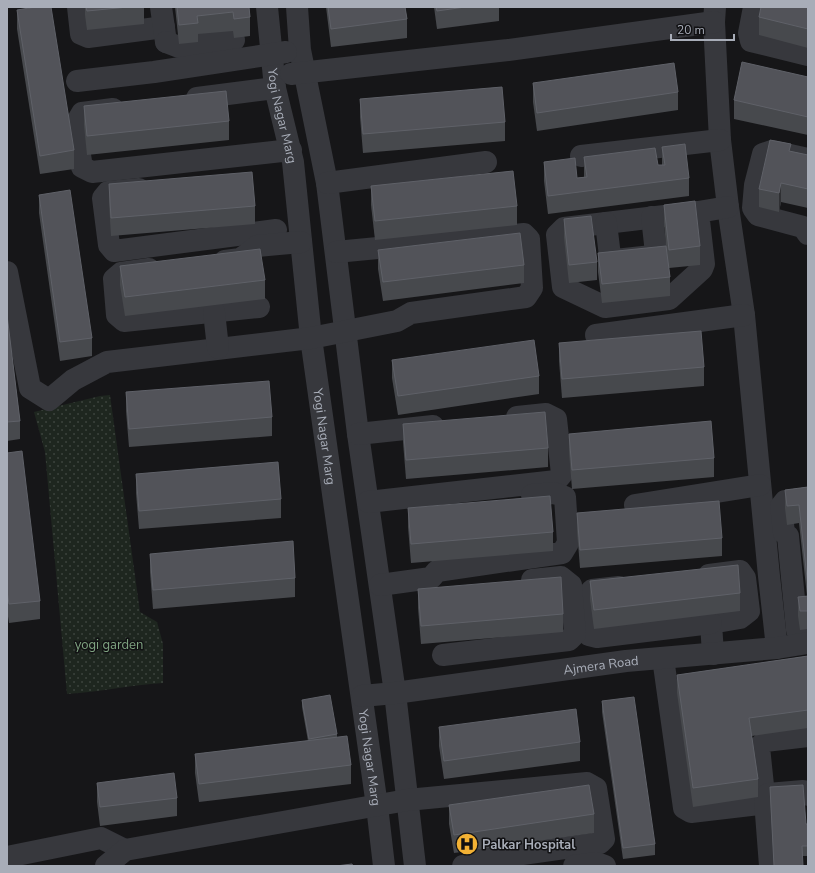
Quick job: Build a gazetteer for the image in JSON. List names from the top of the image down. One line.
{"streets":{"street":["Yogi Nagar Marg","Ajmera Road"]},"crossings":[["Yogi Nagar Marg","Ajmera Road"]],"parks":["yogi garden"],"places":{"hospital":["Palkar Hospital"]},"scale_bar":"20 m"}
